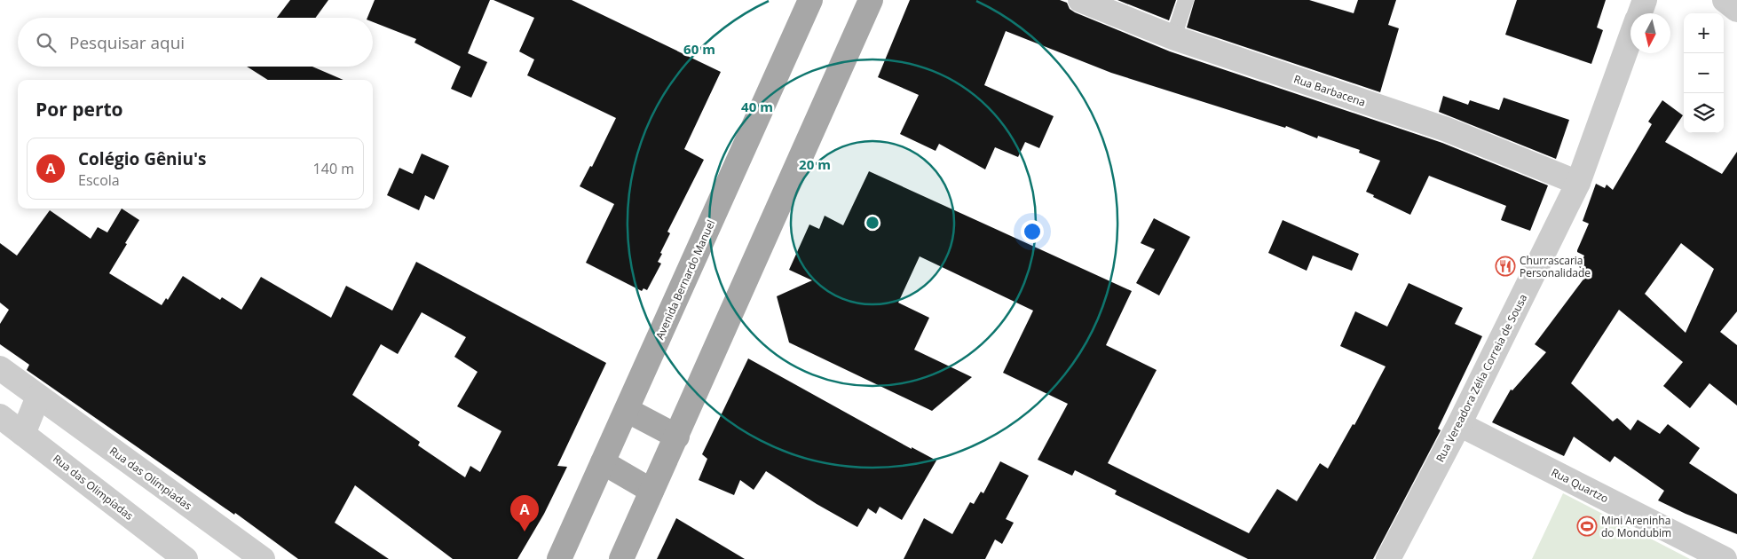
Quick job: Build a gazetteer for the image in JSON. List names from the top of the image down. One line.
{"streets":{"main road":["Avenida Bernardo Manuel"],"street":["Rua Barbacena","Rua Vereadora Zélia Correia de Sousa","Rua das Olímpiadas","Rua Quartzo","Rua das Olimpíadas"]},"crossings":[["Rua Barbacena","Rua Vereadora Zélia Correia de Sousa"],["Rua Vereadora Zélia Correia de Sousa","Rua Quartzo"]],"places":{"restaurant":["Churrascaria Personalidade"],"sports":["Mini Areninha do Mondubim"]},"north":"bottom","page":{"map_buttons":["+","−"],"search":"Pesquisar aqui","heading":"Por perto","list":[{"mark":"A","name":"Colégio Gêniu's","note":"Escola","value":"140 m"}],"pins":"A"},"rings":["60 m","40 m","20 m"]}
